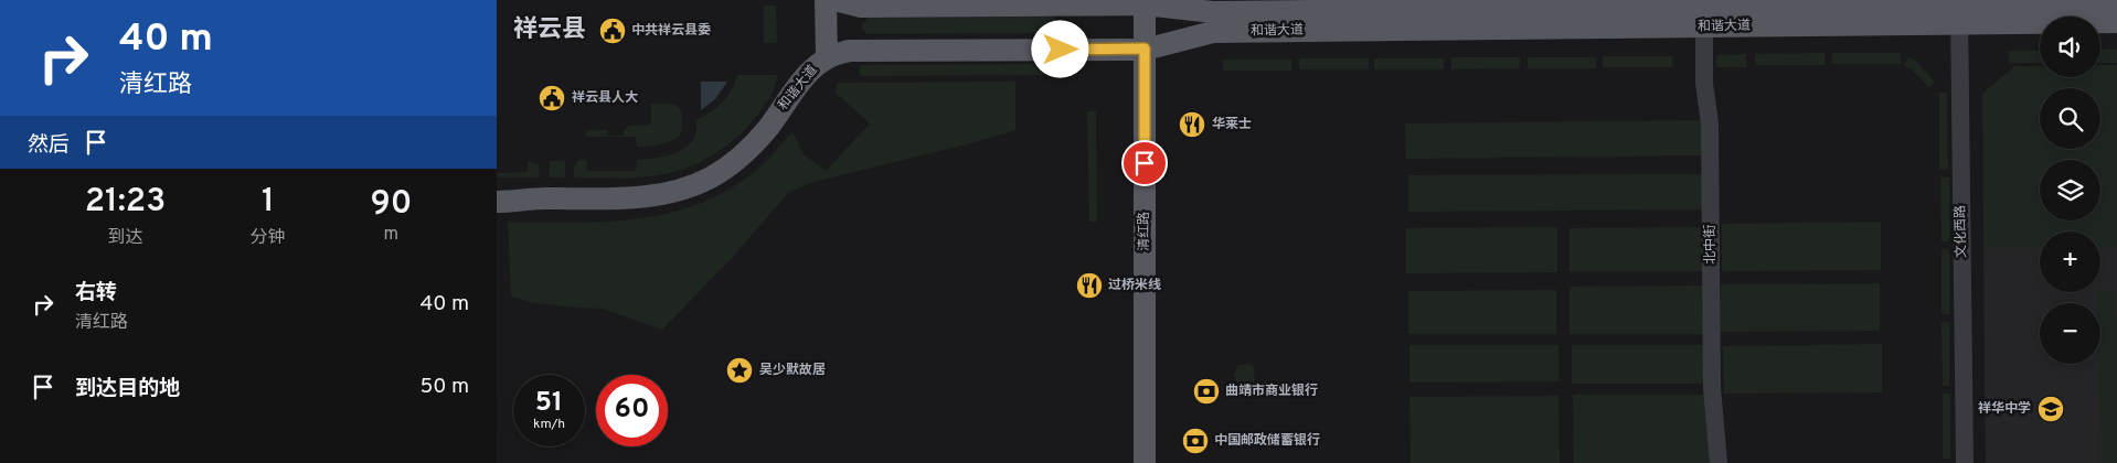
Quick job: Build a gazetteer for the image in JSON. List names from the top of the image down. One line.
{"streets":{"main road":["和谐大道","清红路"],"street":["文化西路","北中街"]},"crossings":[["和谐大道","清红路"],["和谐大道","文化西路"],["和谐大道","北中街"]],"districts":["祥云县"],"places":{"public building":["中共祥云县委","祥云县人大"],"restaurant":["华莱士","过桥米线"],"place":["吴少默故居"],"bank":["曲靖市商业银行","中国邮政储蓄银行"],"school or university":["祥华中学"]},"page":{"turn":["40 m","清红路"],"map_buttons":["+","−"],"then":"然后","eta":["21:23","到达","1","分钟","90","m"],"list":[{"name":"右转","note":"清红路","value":"40 m"},{"name":"到达目的地","value":"50 m"}],"speed":"51 km/h","limit":"60"}}
